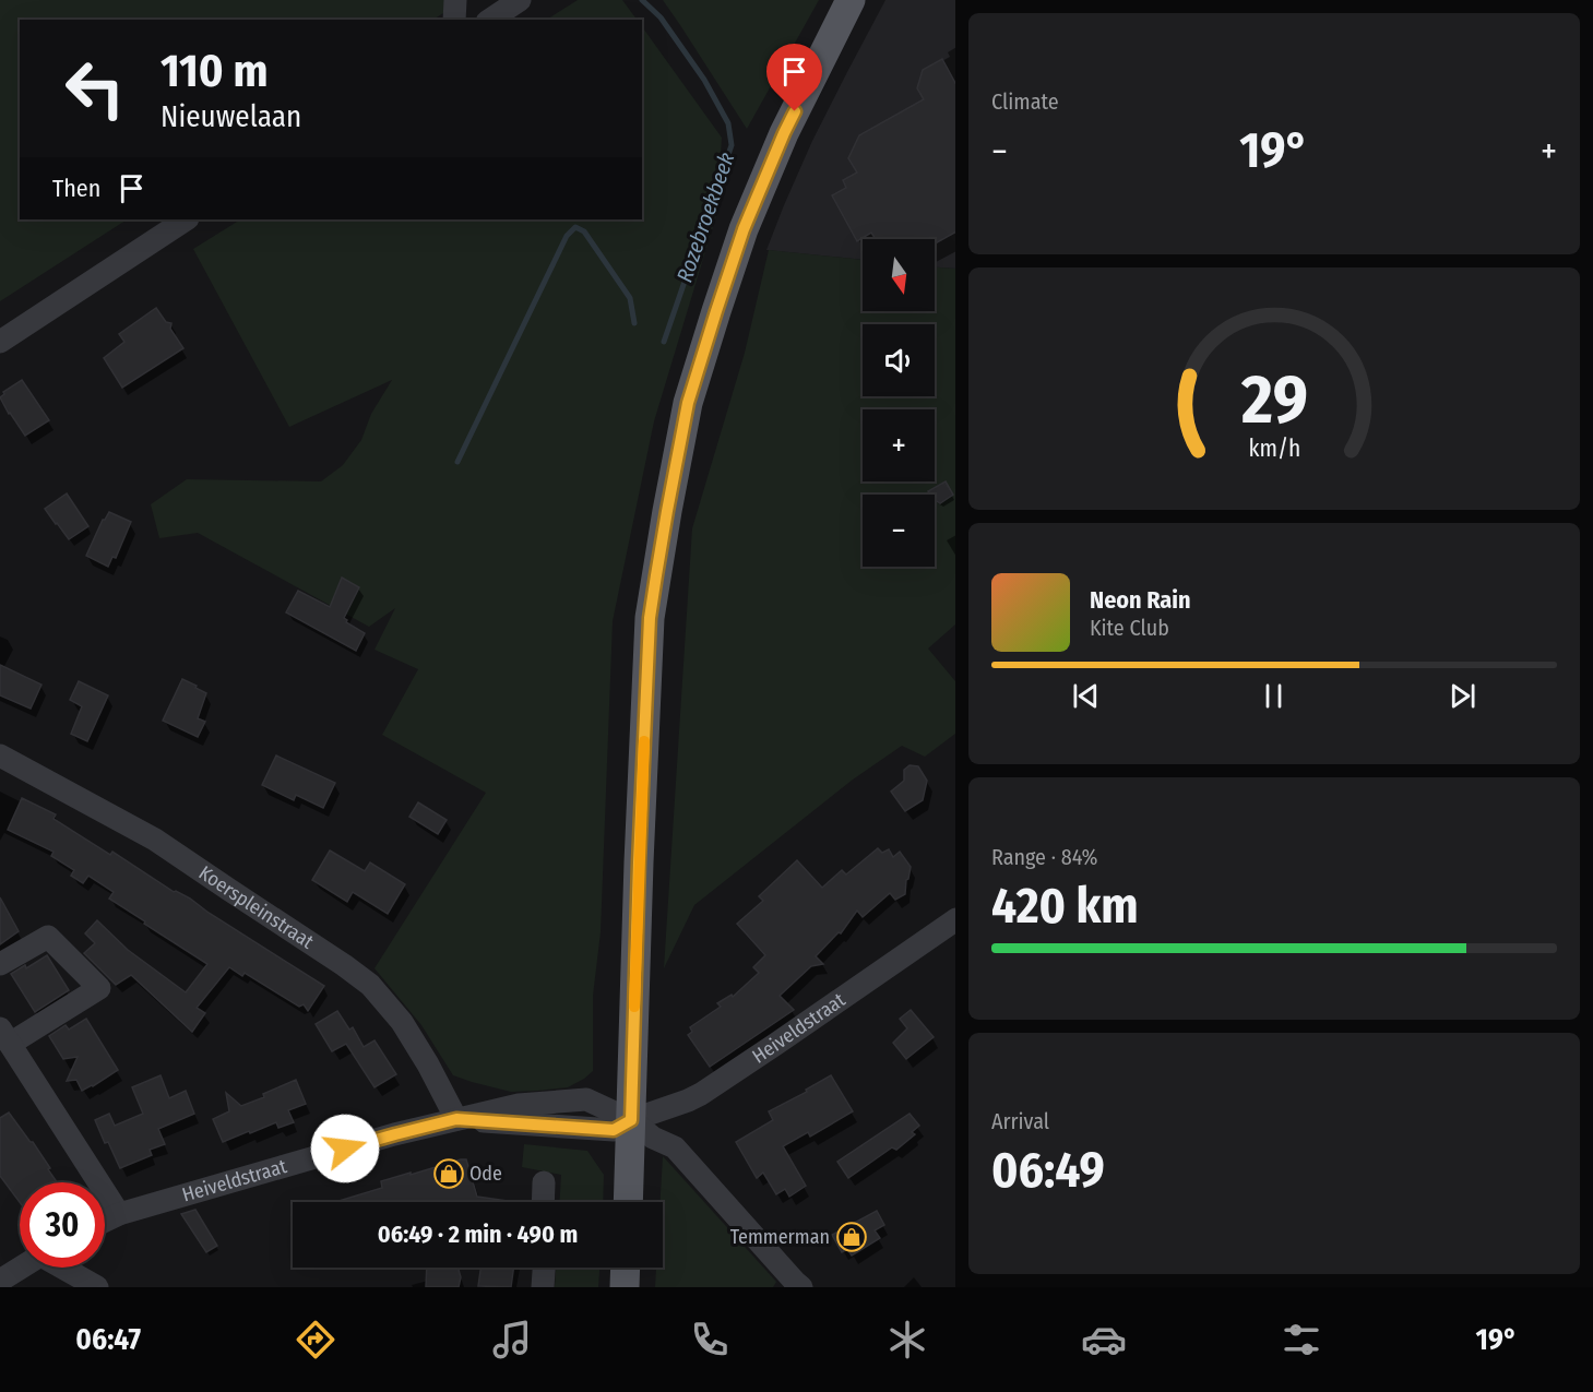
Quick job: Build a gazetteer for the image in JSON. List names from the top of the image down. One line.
{"streets":{"street":["Koerspleinstraat","Heiveldstraat"]},"crossings":[["Koerspleinstraat","Heiveldstraat"]],"water":["Rozebroekbeek"],"places":{"shop":["Ode","Temmerman"]},"north":"bottom","page":{"tile":["Climate",["Range · 84%","420 km"],["Arrival","06:49"]],"turn":["110 m","Nieuwelaan"],"heat":["−","19°","+"],"then":"Then","map_buttons":["+","−"],"song":["Neon Rain","Kite Club"],"limit":"30","trip":"06:49 · 2 min · 490 m","tabs":["06:47","19°"],"gauge":["29","km/h"]}}
